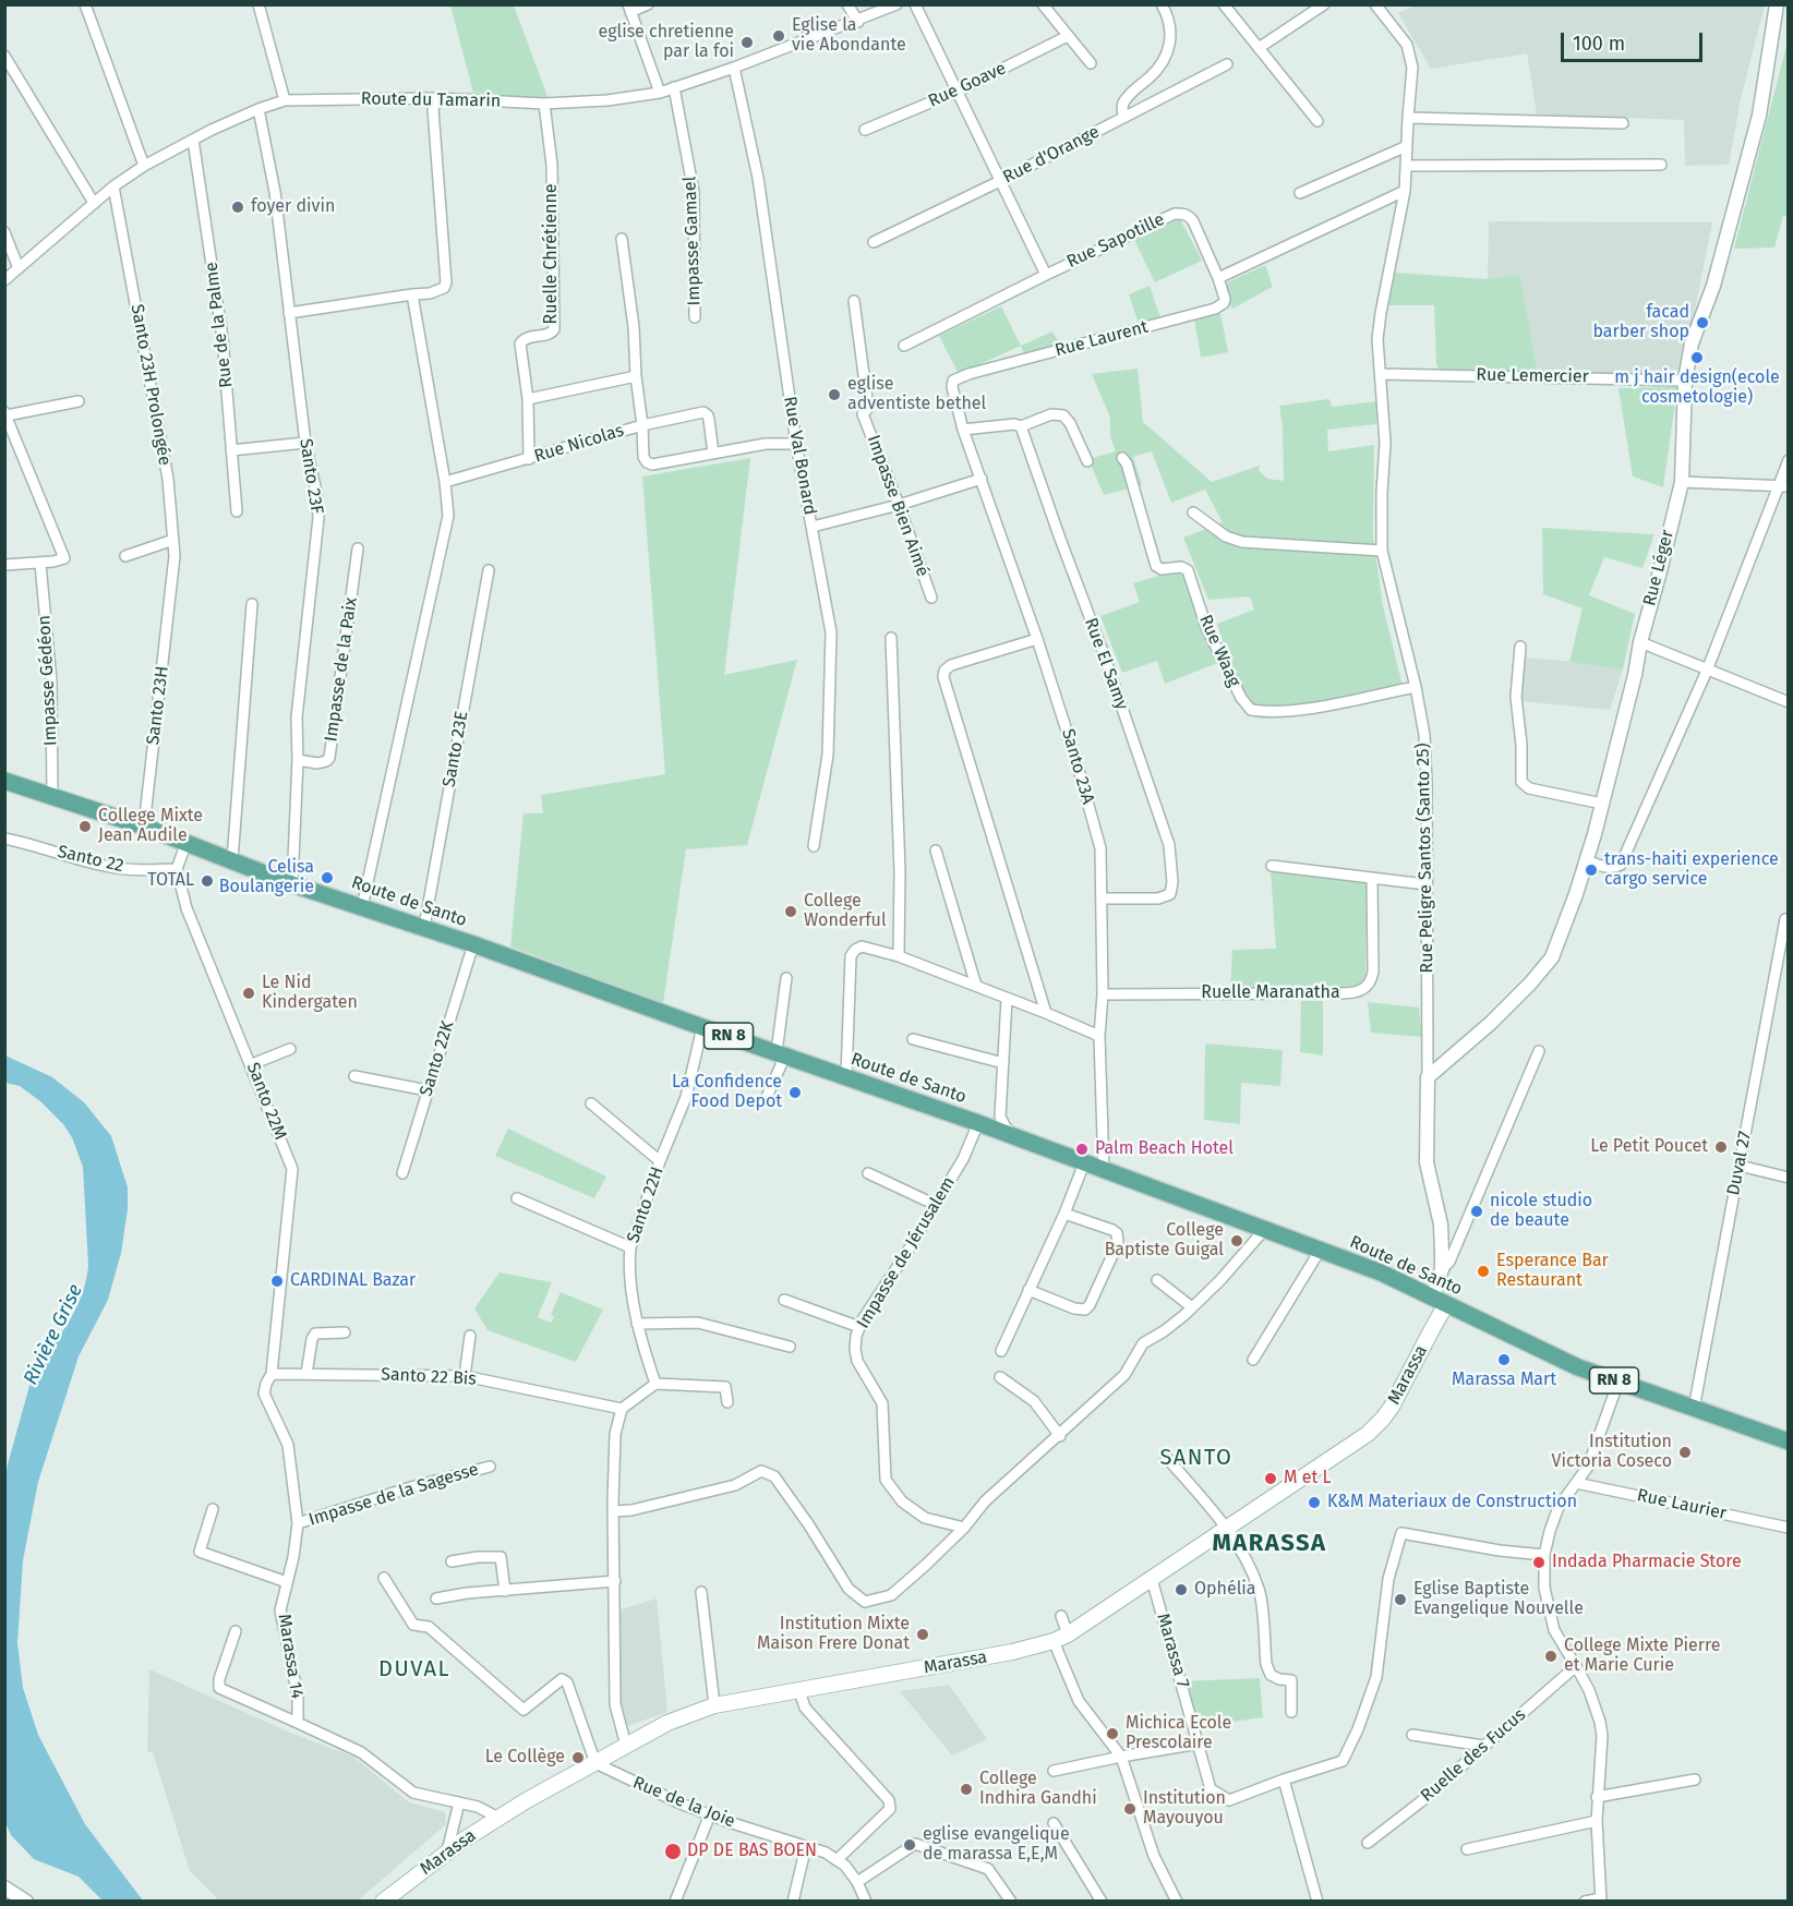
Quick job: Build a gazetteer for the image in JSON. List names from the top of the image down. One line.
{"streets":{"main road":["Route de Santo","RN 8","Marassa"],"street":["Rue Goave","Route du Tamarin","Rue d'Orange","Impasse Gamael","Rue Sapotille","Ruelle Chrétienne","Rue de la Palme","Rue Laurent","Rue Lemercier","Santo 23H Prolongée","Rue Nicolas","Rue Val Bonard","Santo 23F","Impasse Bien Aimé","Rue Léger","Rue Waag","Rue El Samy","Impasse de la Paix","Impasse Gédéon","Santo 23H","Santo 23E","Santo 23A","Rue Peligre Santos (Santo 25)","Santo 22","Ruelle Maranatha","Santo 22K","Santo 22M","Duval 27","Santo 22H","Impasse de Jérusalem","Santo 22 Bis","Impasse de la Sagesse","Rue Laurier","Marassa 7","Marassa 14","Ruelle des Fucus","Rue de la Joie"]},"crossings":[["Route du Tamarin","Impasse Gamael"],["Route du Tamarin","Ruelle Chrétienne"],["Route du Tamarin","Rue de la Palme"],["Route du Tamarin","Santo 23H Prolongée"],["Route du Tamarin","Rue Val Bonard"],["Route du Tamarin","Santo 23F"],["Rue Sapotille","Rue Laurent"],["Ruelle Chrétienne","Rue Nicolas"],["Rue Laurent","Santo 23A"],["Rue Lemercier","Rue Léger"],["Rue Lemercier","Rue Peligre Santos (Santo 25)"],["Santo 23H Prolongée","Santo 23H"],["Rue Nicolas","Rue Val Bonard"],["Santo 23F","Impasse de la Paix"],["Santo 23F","Route de Santo"],["Rue Léger","Rue Peligre Santos (Santo 25)"],["Rue Waag","Rue Peligre Santos (Santo 25)"],["Rue El Samy","Santo 23A"],["Impasse Gédéon","Route de Santo"],["Santo 23H","Route de Santo"],["Santo 23E","Route de Santo"],["Santo 23A","Route de Santo"],["Santo 23A","Ruelle Maranatha"],["Rue Peligre Santos (Santo 25)","Route de Santo"],["Rue Peligre Santos (Santo 25)","Marassa"],["Santo 22","Santo 22M"],["Route de Santo","Santo 22K"],["Route de Santo","Duval 27"],["Route de Santo","Santo 22H"],["Route de Santo","Impasse de Jérusalem"],["Route de Santo","Marassa"],["Santo 22M","Santo 22 Bis"],["Santo 22M","Marassa 14"],["Marassa","Marassa 7"],["Marassa","Marassa 14"],["Marassa","Rue de la Joie"],["Santo 22 Bis","Marassa 14"],["Impasse de la Sagesse","Marassa 14"]],"districts":["SANTO","MARASSA","DUVAL"],"water":["Rivière Grise"],"places":["Eglise la vie Abondante","eglise chretienne par la foi","foyer divin","facad barber shop","m j hair design(ecole cosmetologie)","eglise adventiste bethel","College Mixte Jean Audile","trans-haiti experience cargo service","Celisa Boulangerie","TOTAL","College Wonderful","Le Nid Kindergaten","La Confidence Food Depot","Le Petit Poucet","Palm Beach Hotel","nicole studio de beaute","College Baptiste Guigal","Esperance Bar Restaurant","CARDINAL Bazar","Marassa Mart","Institution Victoria Coseco","M et L","K&M Materiaux de Construction","Indada Pharmacie Store","Ophélia","Eglise Baptiste Evangelique Nouvelle","Institution Mixte Maison Frere Donat","College Mixte Pierre et Marie Curie","Michica Ecole Prescolaire","Le Collège","College Indhira Gandhi","Institution Mayouyou","eglise evangelique de marassa E,E,M","DP DE BAS BOEN"],"scale_bar":"100 m"}
